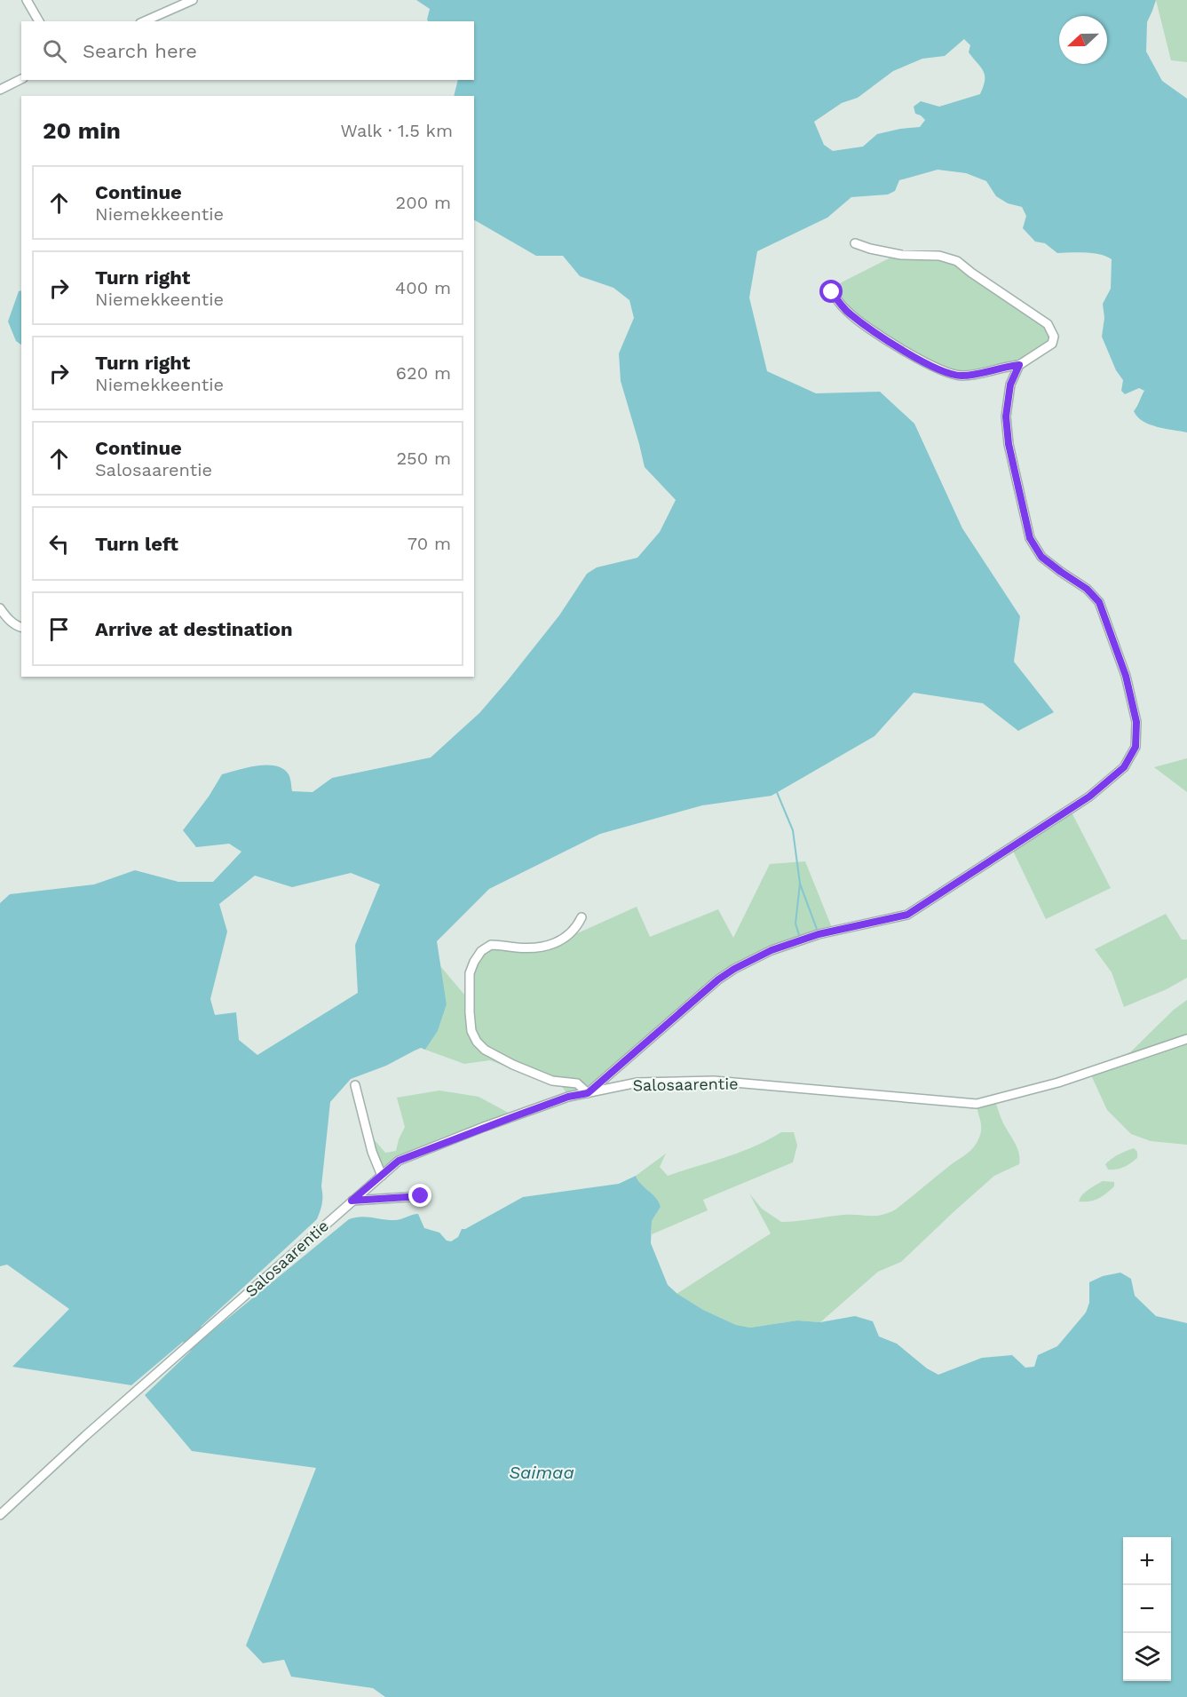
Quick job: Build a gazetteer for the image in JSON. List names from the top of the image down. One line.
{"streets":{"street":["Salosaarentie"]},"water":["Saimaa"],"north":"left","page":{"search":"Search here","heading":["20 min","Walk · 1.5 km"],"list":[["Continue","Niemekkeentie","200 m"],["Turn right","Niemekkeentie","400 m"],["Turn right","Niemekkeentie","620 m"],["Continue","Salosaarentie","250 m"],["Turn left","70 m"],"Arrive at destination"],"map_buttons":["+","−"]}}
